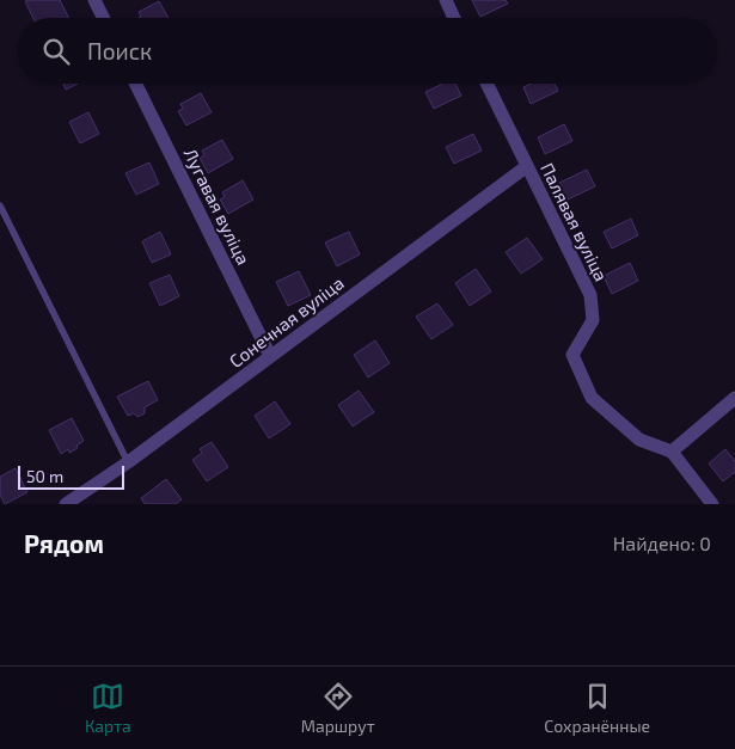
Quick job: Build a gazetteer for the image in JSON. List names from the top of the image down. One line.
{"streets":{"street":["Лугавая вуліца","Палявая вуліца","Сонечная вуліца"]},"crossings":[["Лугавая вуліца","Сонечная вуліца"],["Палявая вуліца","Сонечная вуліца"]],"scale_bar":"50 m","page":{"search":"Поиск","scale":"50 m","heading":["Рядом","Найдено: 0"],"nav":["Карта","Маршрут","Сохранённые"]}}
